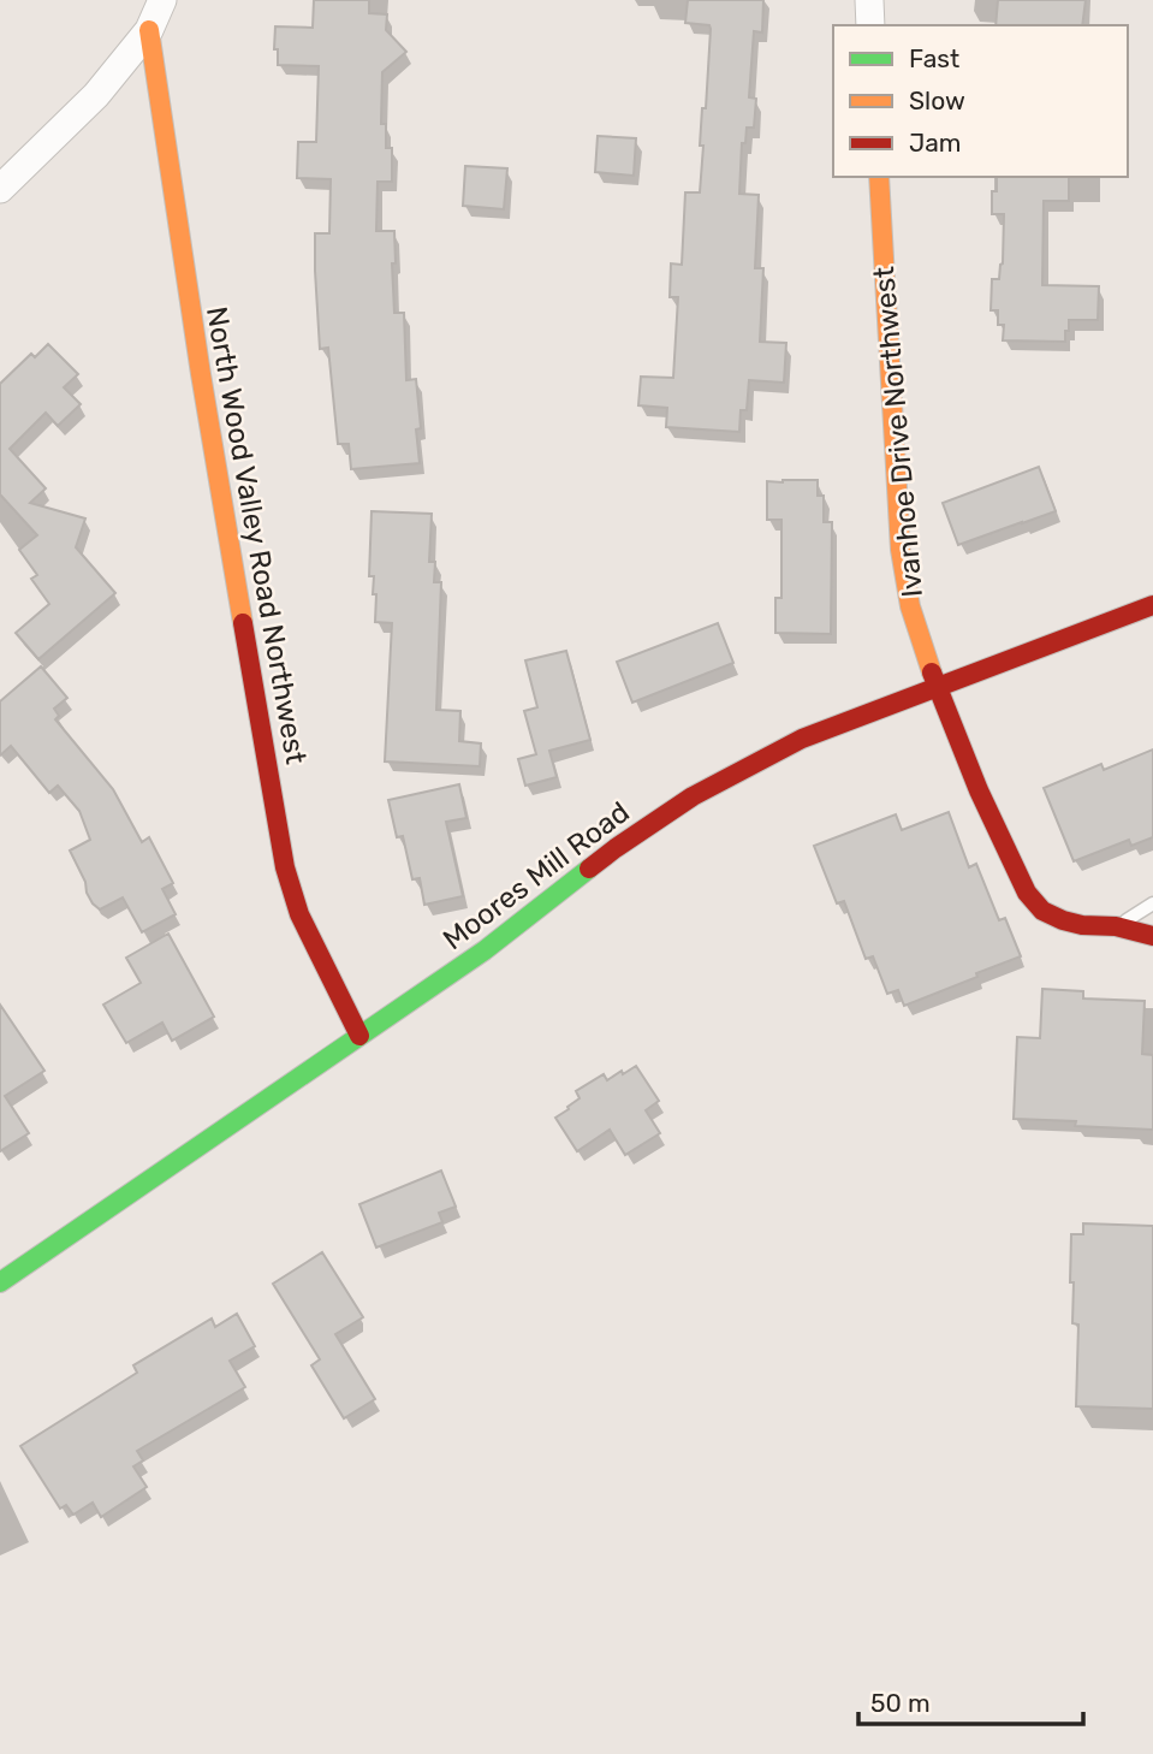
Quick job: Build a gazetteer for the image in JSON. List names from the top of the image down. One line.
{"streets":{"street":["Ivanhoe Drive Northwest","North Wood Valley Road Northwest","Moores Mill Road"]},"crossings":[["Ivanhoe Drive Northwest","Moores Mill Road"],["North Wood Valley Road Northwest","Moores Mill Road"]],"legend":["Fast","Slow","Jam"],"scale_bar":"50 m"}
